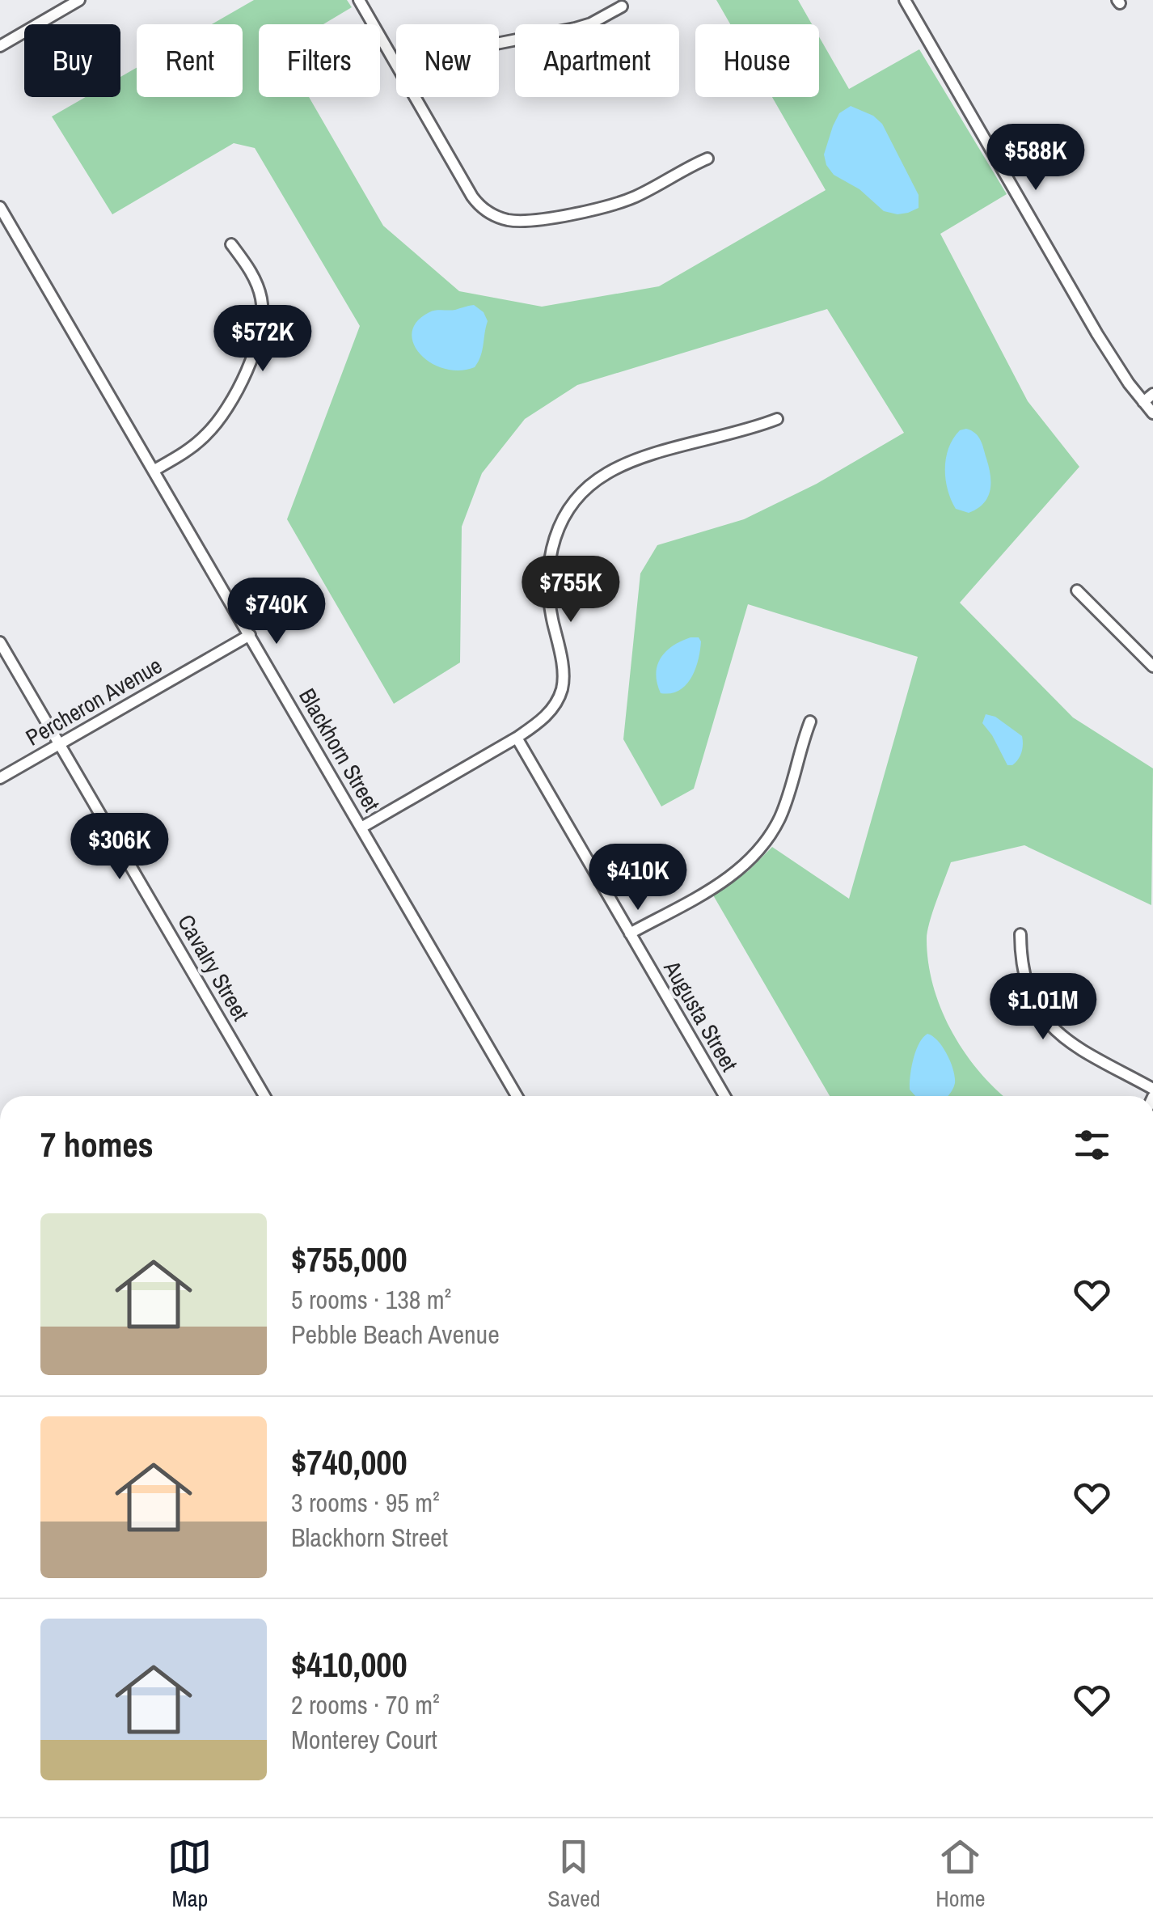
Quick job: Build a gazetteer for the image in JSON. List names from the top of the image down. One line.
{"streets":{"street":["Percheron Avenue","Blackhorn Street","Cavalry Street","Augusta Street"]},"crossings":[["Percheron Avenue","Blackhorn Street"],["Percheron Avenue","Cavalry Street"]],"page":{"chip":["Buy","Rent","Filters","New","Apartment","House"],"price":["$588K","$572K","$755K","$740K","$306K","$410K","$1.01M"],"heading":"7 homes","list":[{"name":"$755,000","note":"5 rooms · 138 m² · Pebble Beach Avenue"},{"name":"$740,000","note":"3 rooms · 95 m² · Blackhorn Street"},{"name":"$410,000","note":"2 rooms · 70 m² · Monterey Court"}],"tabs":["Map","Saved","Home"]}}
